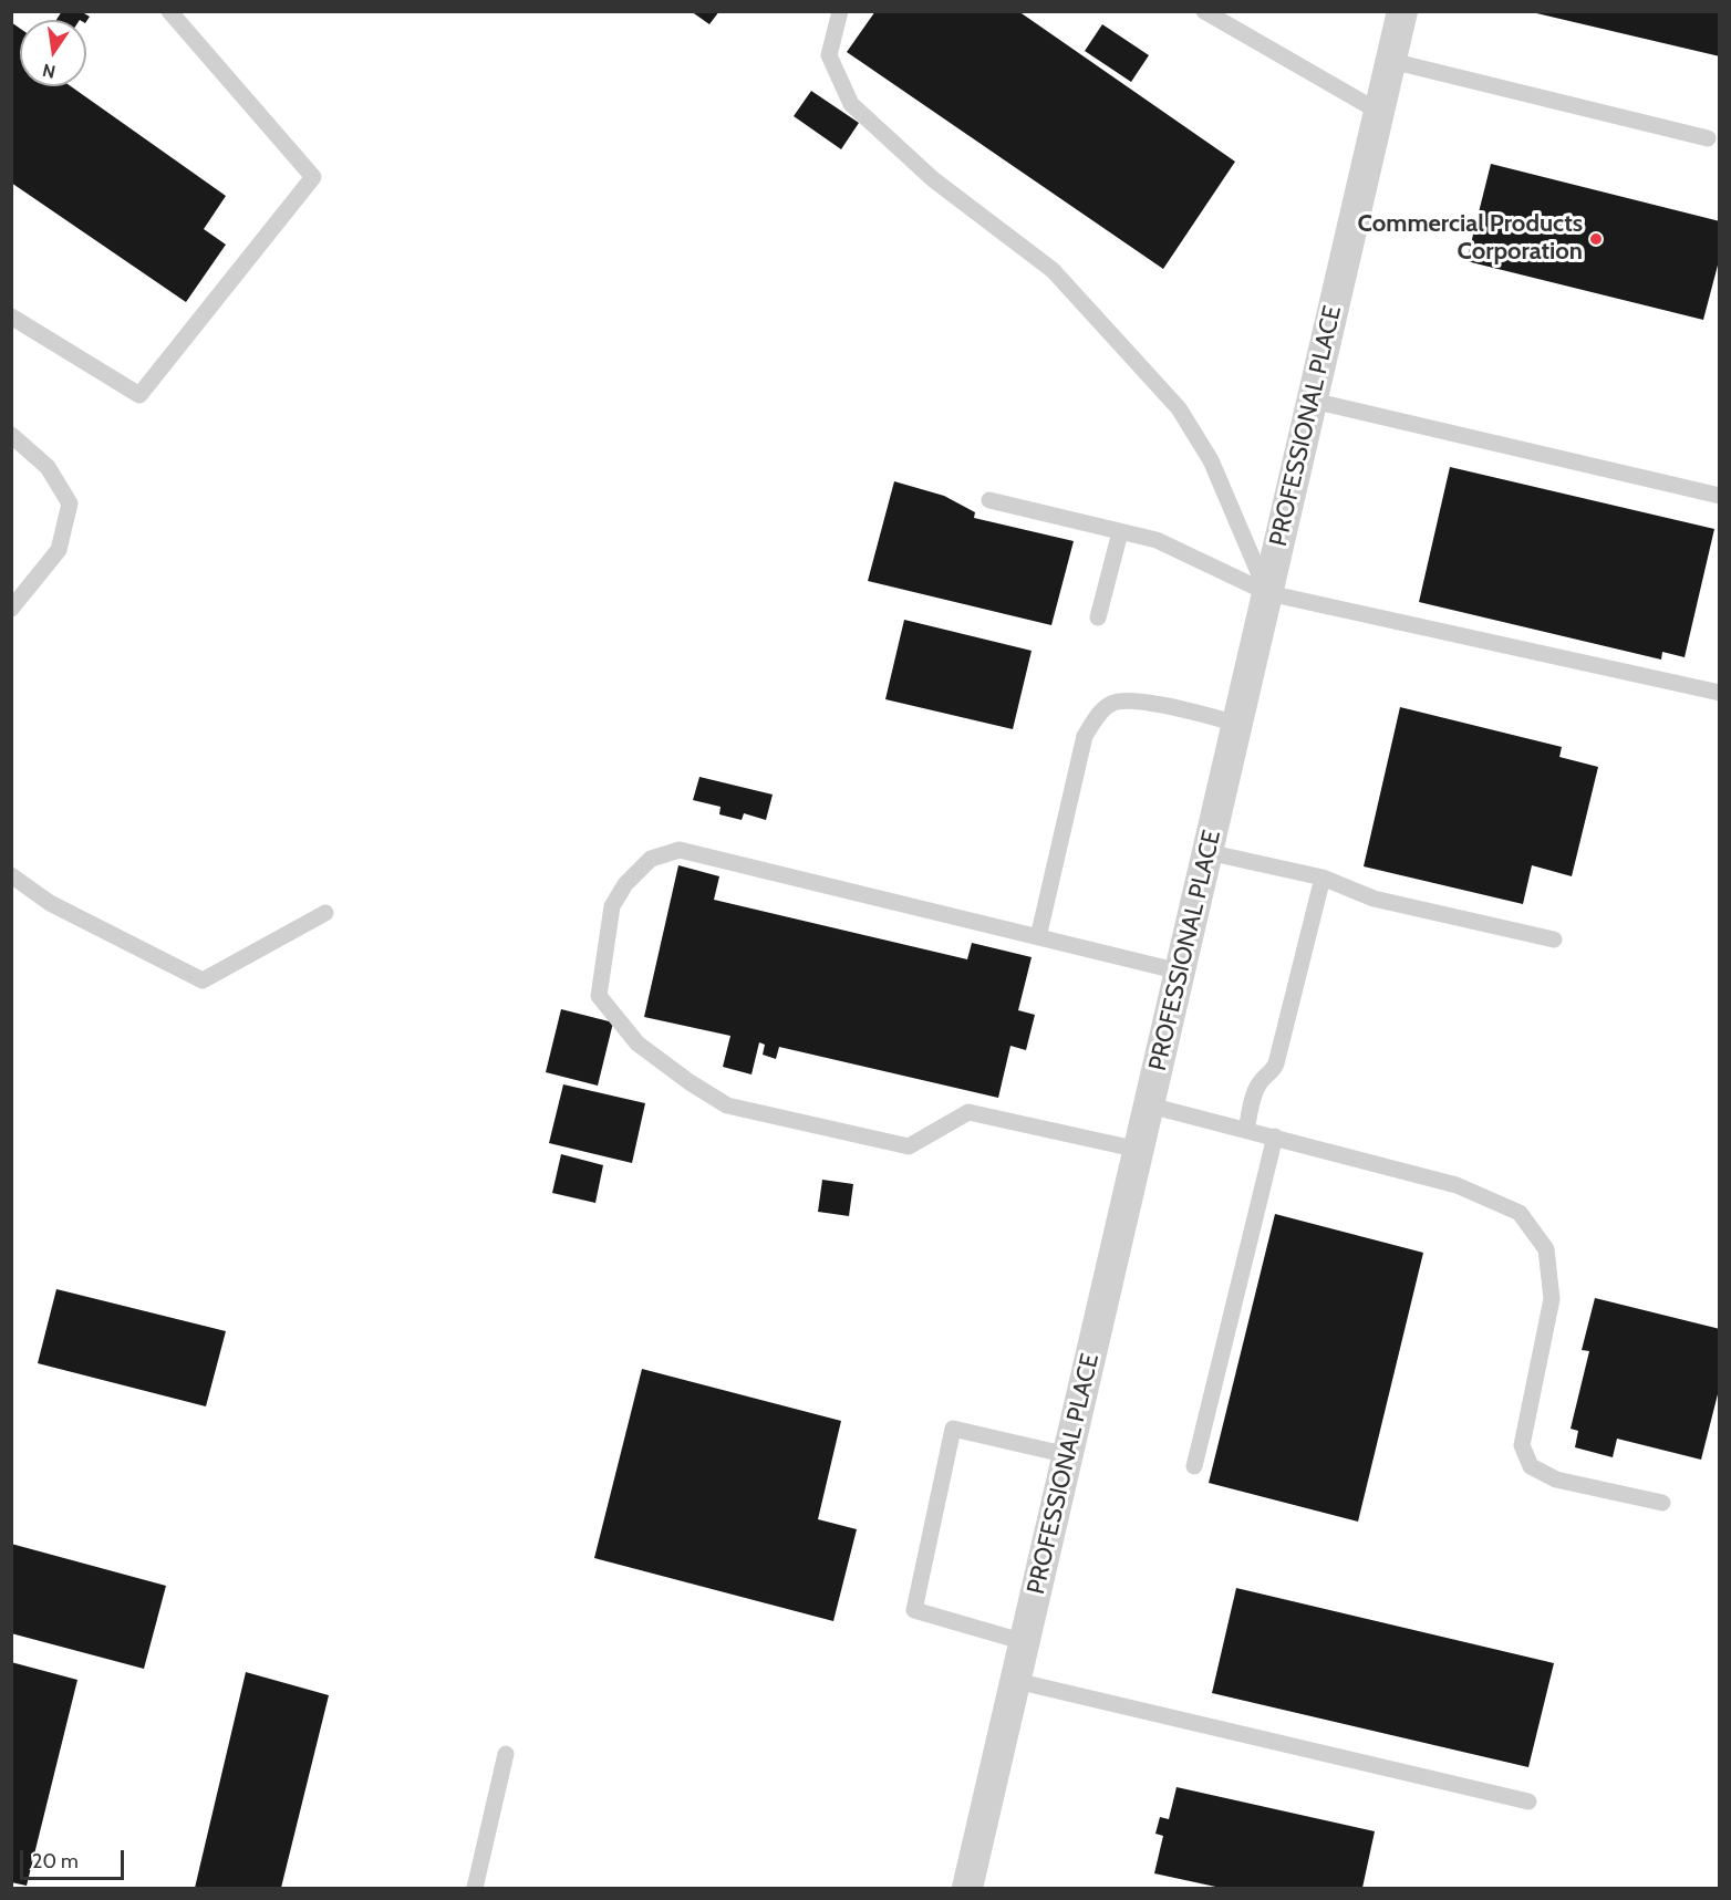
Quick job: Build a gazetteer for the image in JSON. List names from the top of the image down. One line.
{"streets":{"street":["PROFESSIONAL PLACE"]},"places":["Commercial Products Corporation"],"scale_bar":"20 m","north":"bottom"}
